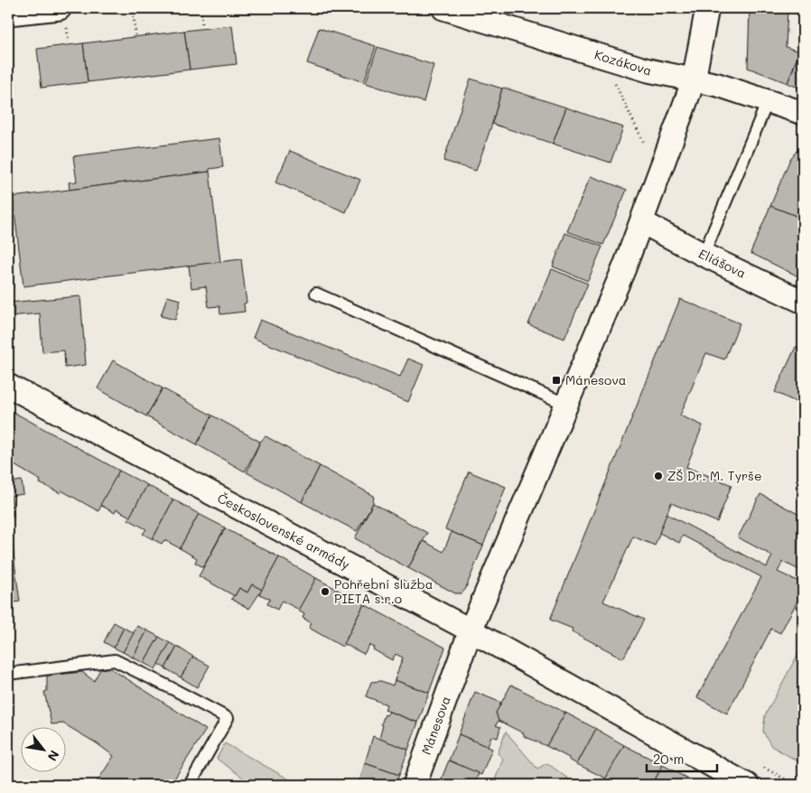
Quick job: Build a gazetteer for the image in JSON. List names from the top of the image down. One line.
{"streets":{"street":["Kozákova","Eliášova","Československé armády","Mánesova"]},"crossings":[["Kozákova","Mánesova"],["Eliášova","Mánesova"],["Československé armády","Mánesova"]],"places":{"transit":["Mánesova"],"other":["ZŠ Dr. M. Tyrše","Pohřební služba PIETA s.r.o"]},"scale_bar":"20 m","north":"bottom right"}
